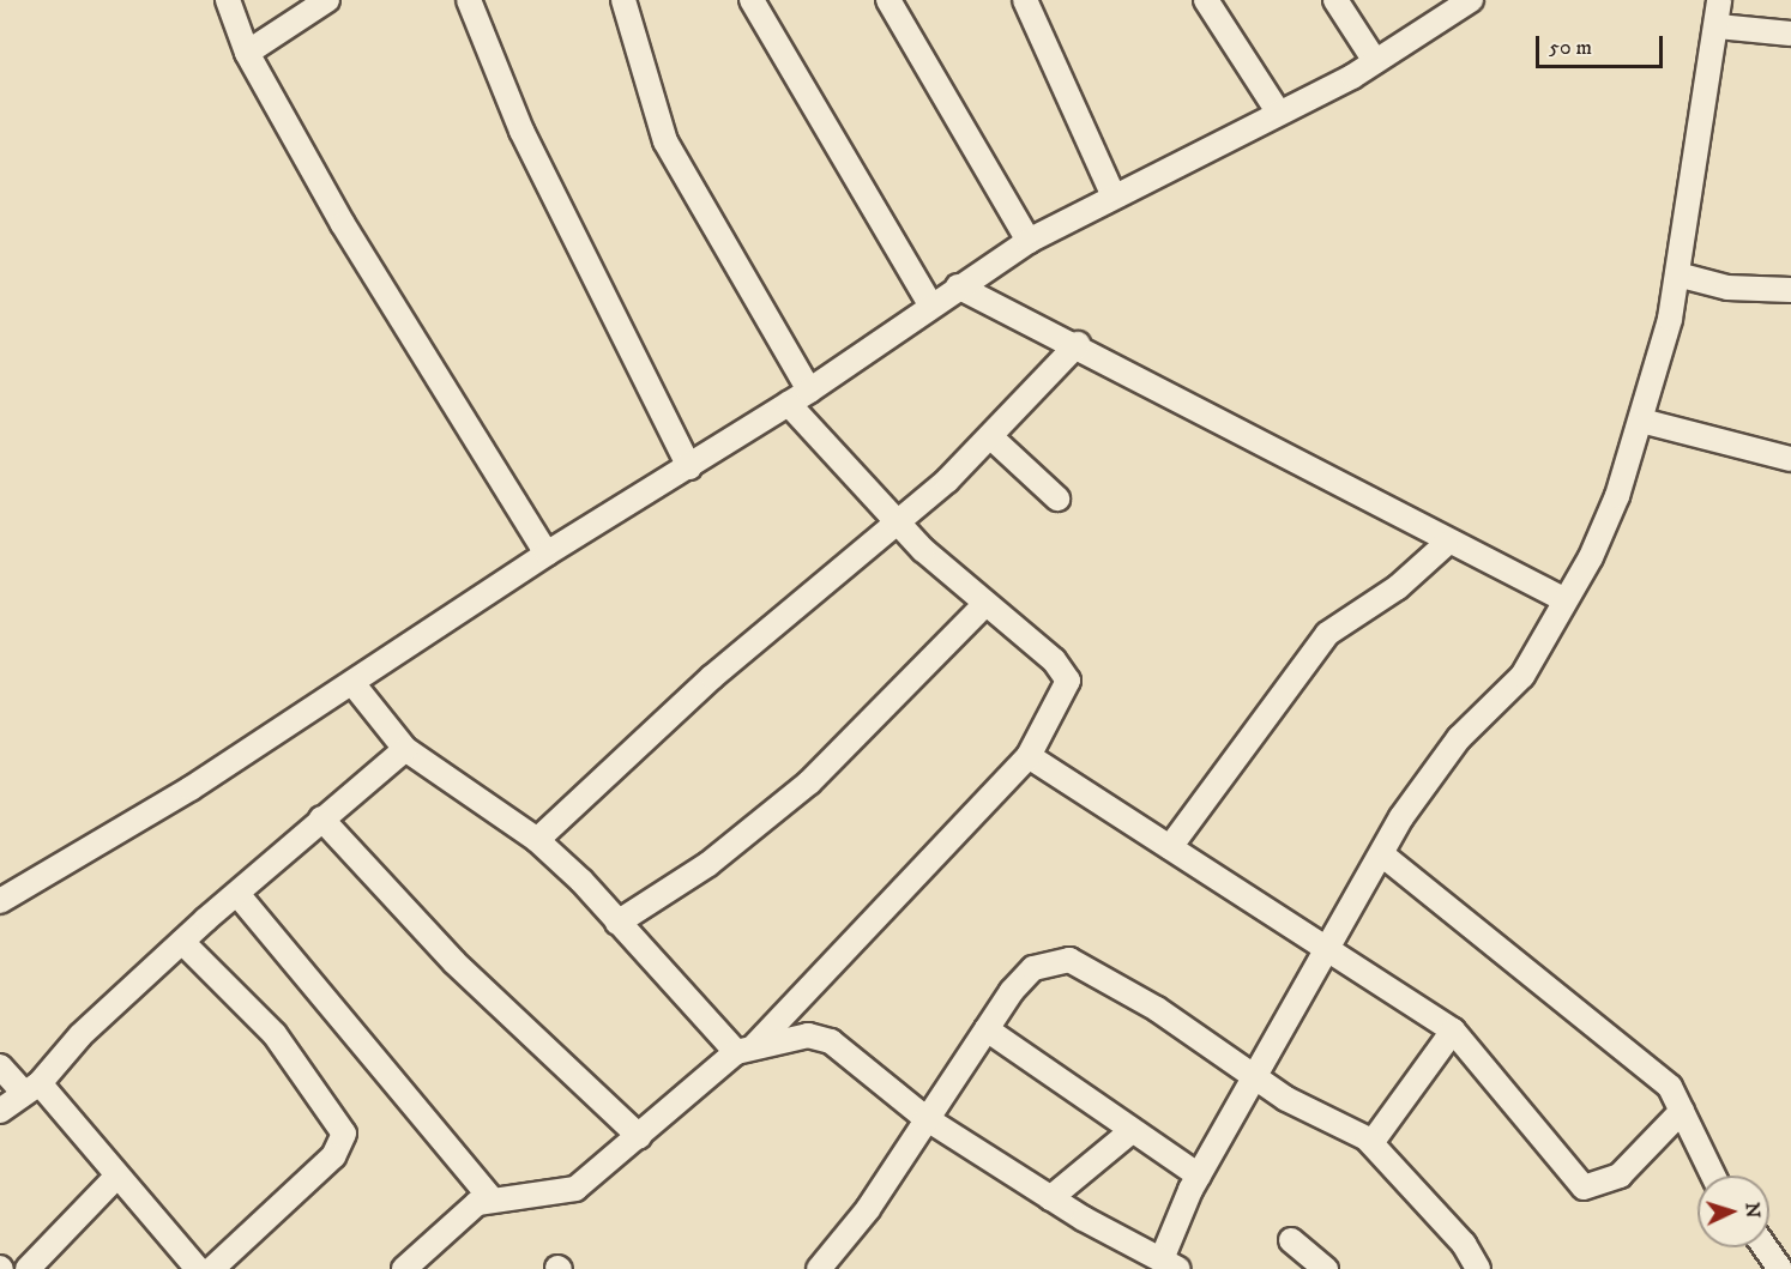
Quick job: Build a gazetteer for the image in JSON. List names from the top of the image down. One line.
{"scale_bar":"50 m","north":"right"}
